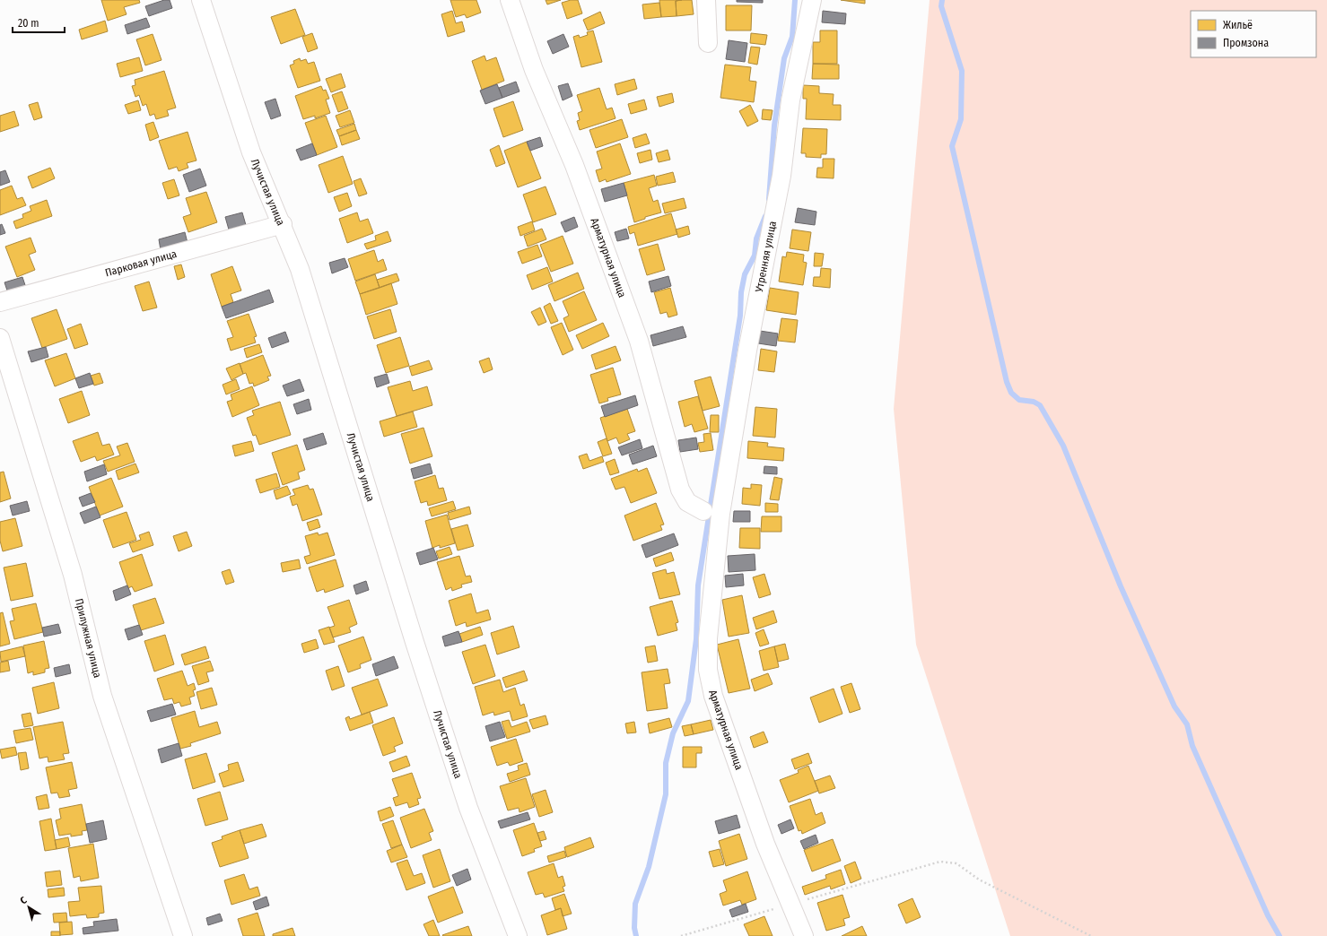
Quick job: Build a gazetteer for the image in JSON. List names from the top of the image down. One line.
{"streets":{"street":["Лучистая улица","Утренняя улица","Арматурная улица","Парковая улица","Прилужная улица"]},"crossings":[["Лучистая улица","Парковая улица"],["Утренняя улица","Арматурная улица"]],"legend":["Жильё","Промзона"],"scale_bar":"20 m","north":"top left"}
